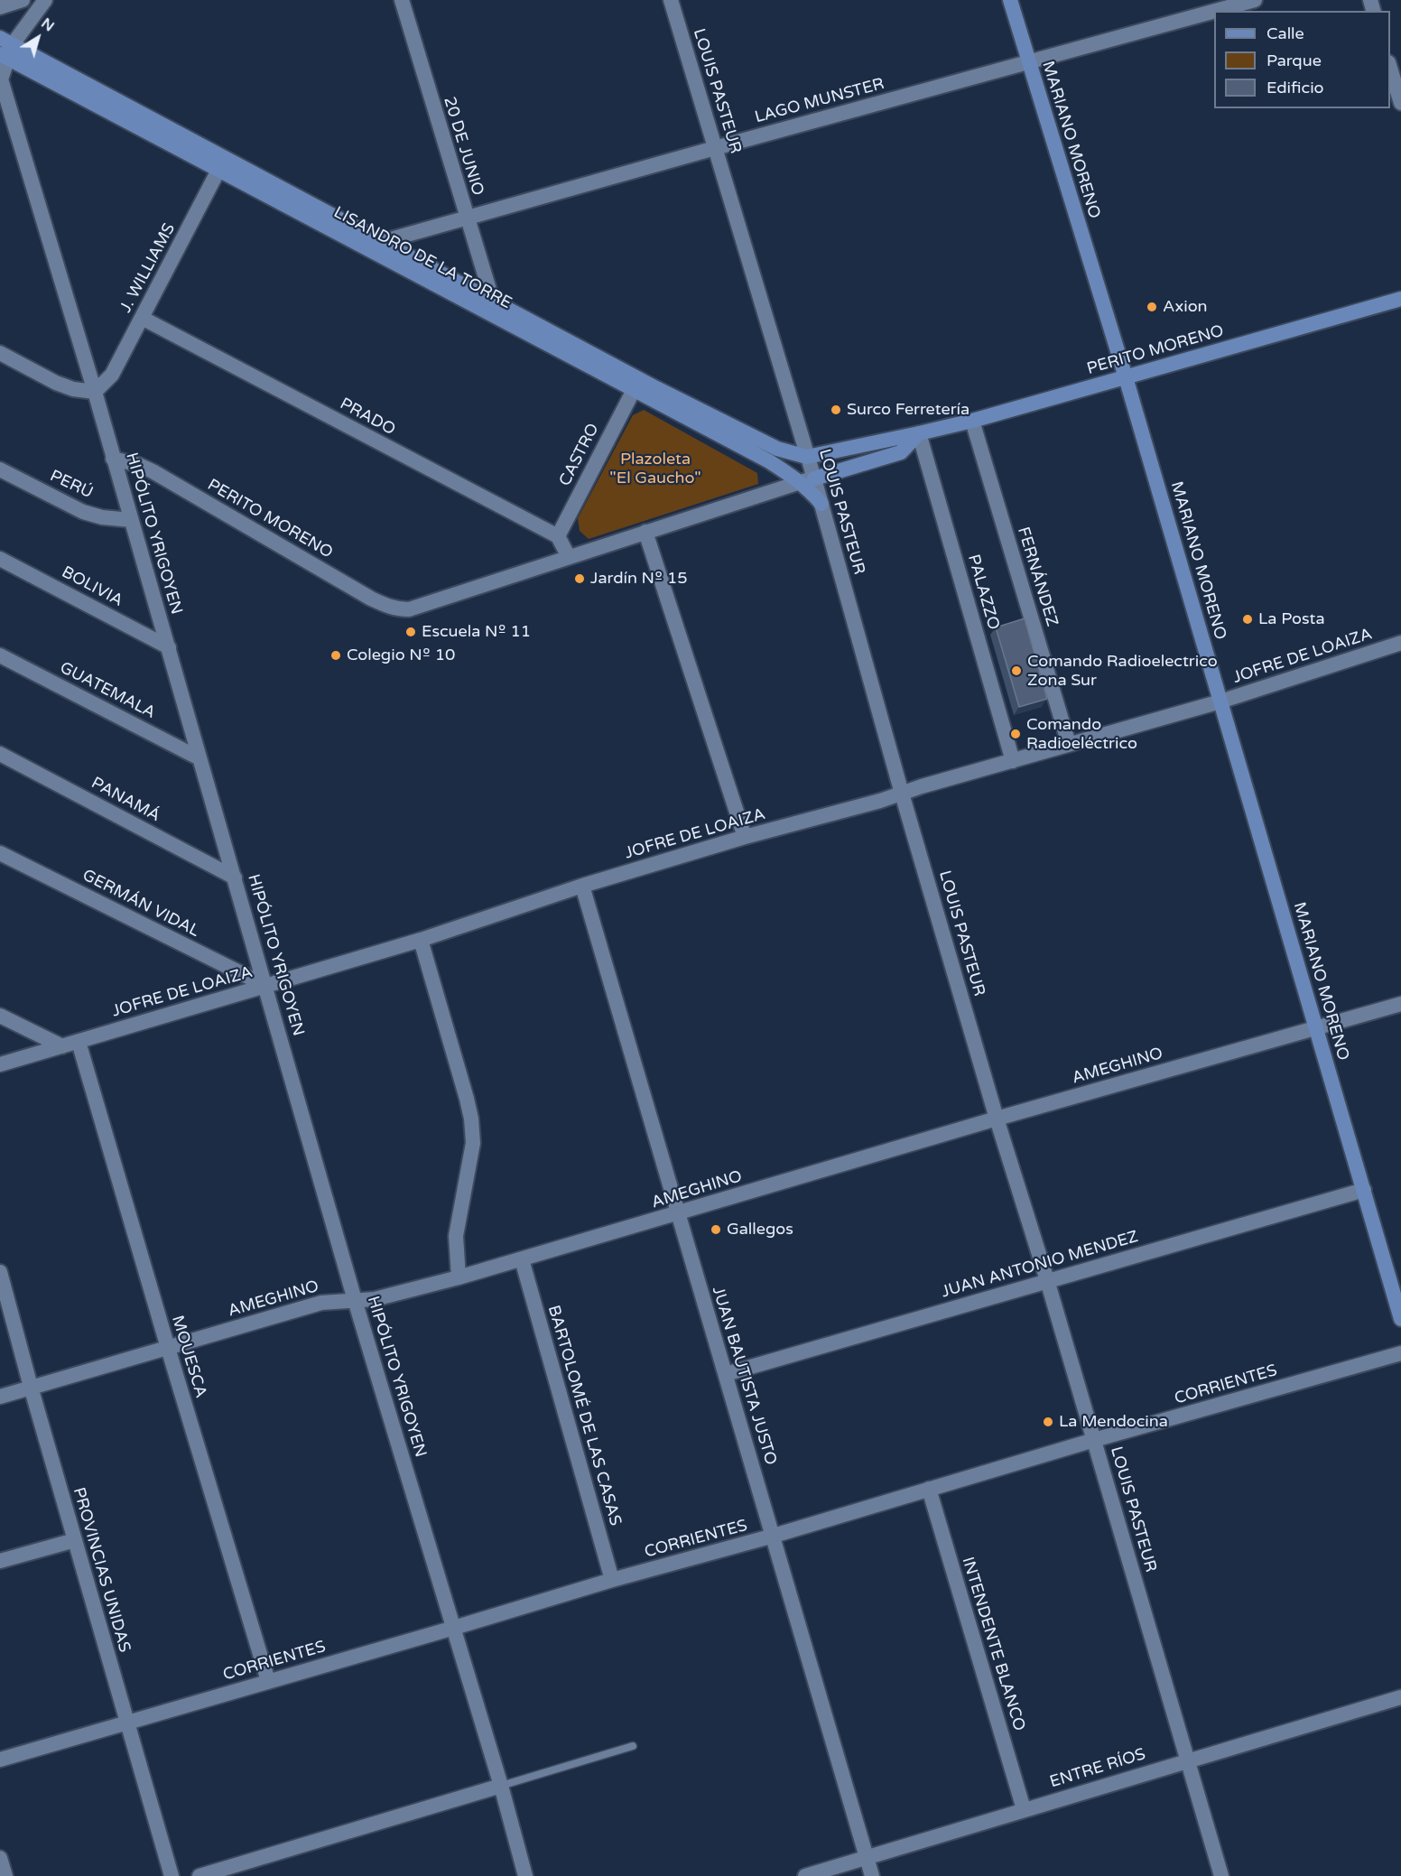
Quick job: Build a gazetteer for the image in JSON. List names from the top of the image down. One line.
{"streets":{"main road":["MARIANO MORENO","LISANDRO DE LA TORRE","PERITO MORENO"],"street":["LOUIS PASTEUR","LAGO MUNSTER","20 DE JUNIO","J. WILLIAMS","PRADO","CASTRO","PERÚ","HIPÓLITO YRIGOYEN","FERNÁNDEZ","BOLIVIA","PALAZZO","JOFRE DE LOAIZA","GUATEMALA","PANAMÁ","GERMÁN VIDAL","AMEGHINO","JUAN ANTONIO MENDEZ","MOUESCA","JUAN BAUTISTA JUSTO","CORRIENTES","BARTOLOMÉ DE LAS CASAS","PROVINCIAS UNIDAS","INTENDENTE BLANCO","ENTRE RÍOS"]},"crossings":[["LOUIS PASTEUR","LAGO MUNSTER"],["LOUIS PASTEUR","LISANDRO DE LA TORRE"],["LOUIS PASTEUR","PERITO MORENO"],["LOUIS PASTEUR","JOFRE DE LOAIZA"],["LOUIS PASTEUR","AMEGHINO"],["LOUIS PASTEUR","JUAN ANTONIO MENDEZ"],["LOUIS PASTEUR","CORRIENTES"],["LOUIS PASTEUR","ENTRE RÍOS"],["LAGO MUNSTER","MARIANO MORENO"],["LAGO MUNSTER","20 DE JUNIO"],["LAGO MUNSTER","LISANDRO DE LA TORRE"],["MARIANO MORENO","PERITO MORENO"],["MARIANO MORENO","JOFRE DE LOAIZA"],["MARIANO MORENO","AMEGHINO"],["MARIANO MORENO","JUAN ANTONIO MENDEZ"],["20 DE JUNIO","LISANDRO DE LA TORRE"],["LISANDRO DE LA TORRE","J. WILLIAMS"],["LISANDRO DE LA TORRE","PERITO MORENO"],["LISANDRO DE LA TORRE","CASTRO"],["LISANDRO DE LA TORRE","HIPÓLITO YRIGOYEN"],["J. WILLIAMS","PRADO"],["J. WILLIAMS","HIPÓLITO YRIGOYEN"],["PERITO MORENO","HIPÓLITO YRIGOYEN"],["PERITO MORENO","FERNÁNDEZ"],["PERITO MORENO","PALAZZO"],["PRADO","CASTRO"],["PERÚ","HIPÓLITO YRIGOYEN"],["HIPÓLITO YRIGOYEN","BOLIVIA"],["HIPÓLITO YRIGOYEN","JOFRE DE LOAIZA"],["HIPÓLITO YRIGOYEN","GUATEMALA"],["HIPÓLITO YRIGOYEN","PANAMÁ"],["HIPÓLITO YRIGOYEN","GERMÁN VIDAL"],["HIPÓLITO YRIGOYEN","AMEGHINO"],["HIPÓLITO YRIGOYEN","CORRIENTES"],["FERNÁNDEZ","JOFRE DE LOAIZA"],["PALAZZO","JOFRE DE LOAIZA"],["JOFRE DE LOAIZA","GERMÁN VIDAL"],["JOFRE DE LOAIZA","MOUESCA"],["JOFRE DE LOAIZA","JUAN BAUTISTA JUSTO"],["AMEGHINO","MOUESCA"],["AMEGHINO","JUAN BAUTISTA JUSTO"],["AMEGHINO","BARTOLOMÉ DE LAS CASAS"],["AMEGHINO","PROVINCIAS UNIDAS"],["JUAN ANTONIO MENDEZ","JUAN BAUTISTA JUSTO"],["MOUESCA","CORRIENTES"],["JUAN BAUTISTA JUSTO","CORRIENTES"],["JUAN BAUTISTA JUSTO","ENTRE RÍOS"],["CORRIENTES","BARTOLOMÉ DE LAS CASAS"],["CORRIENTES","PROVINCIAS UNIDAS"],["CORRIENTES","INTENDENTE BLANCO"],["INTENDENTE BLANCO","ENTRE RÍOS"]],"parks":["Plazoleta \"El Gaucho\""],"places":["Axion","Surco Ferretería","Jardín Nº 15","La Posta","Escuela Nº 11","Colegio Nº 10","Comando Radioelectrico Zona Sur","Comando Radioeléctrico","Gallegos","La Mendocina"],"legend":["Calle","Parque","Edificio"],"north":"top right"}
